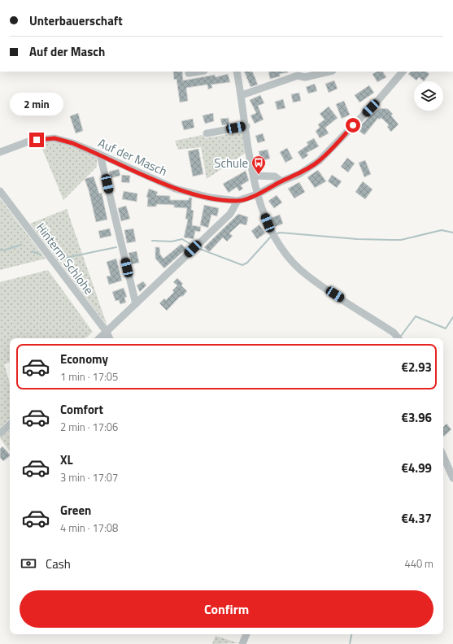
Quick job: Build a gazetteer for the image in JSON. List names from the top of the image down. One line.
{"streets":{"street":["Auf der Masch","Hinterm Schlohe"]},"places":{"bus stop":["Schule"]},"page":{"banner":["Unterbauerschaft","Auf der Masch"],"bubble":"2 min","list":[{"name":"Economy","note":"1 min · 17:05","value":"€2.93"},{"name":"Comfort","note":"2 min · 17:06","value":"€3.96"},{"name":"XL","note":"3 min · 17:07","value":"€4.99"},{"name":"Green","note":"4 min · 17:08","value":"€4.37"}],"pay":["Cash","440 m"],"buttons":"Confirm"}}
